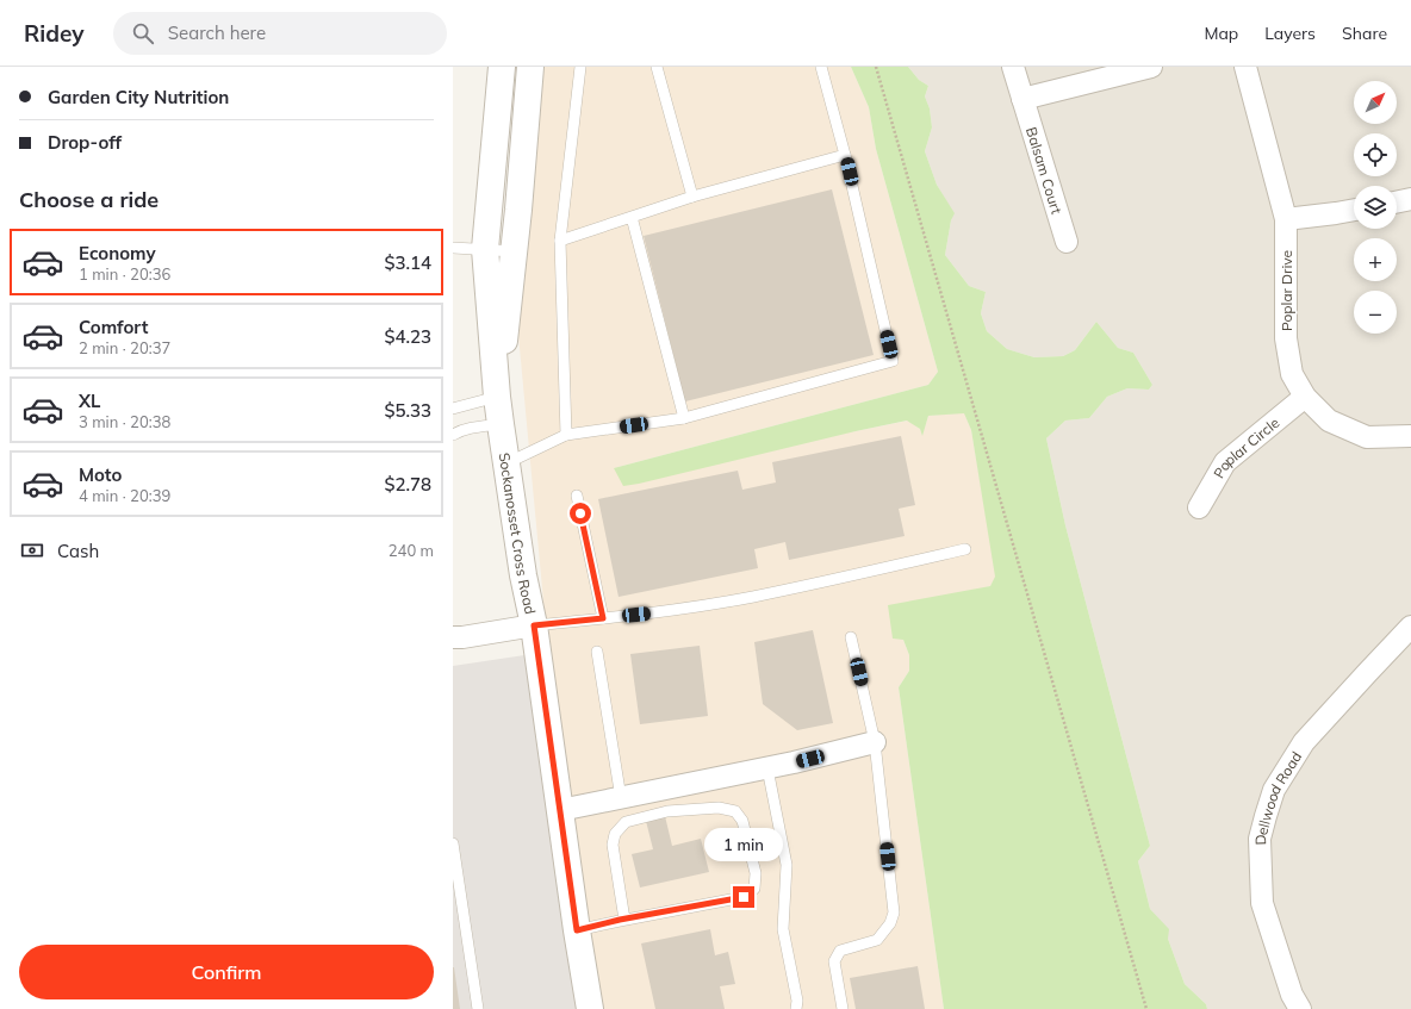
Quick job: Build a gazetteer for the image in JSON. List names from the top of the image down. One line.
{"streets":{"street":["Balsam Court","Poplar Drive","Poplar Circle","Sockanosset Cross Road","Dellwood Road"]},"crossings":[["Poplar Drive","Poplar Circle"]],"north":"top right","page":{"header":"Ridey","search":"Search here","nav":["Map","Layers","Share"],"banner":["Garden City Nutrition","Drop-off"],"map_buttons":["+","−"],"heading":"Choose a ride","list":[{"name":"Economy","note":"1 min · 20:36","value":"$3.14"},{"name":"Comfort","note":"2 min · 20:37","value":"$4.23"},{"name":"XL","note":"3 min · 20:38","value":"$5.33"},{"name":"Moto","note":"4 min · 20:39","value":"$2.78"}],"pay":["Cash","240 m"],"bubble":"1 min","buttons":"Confirm"}}
